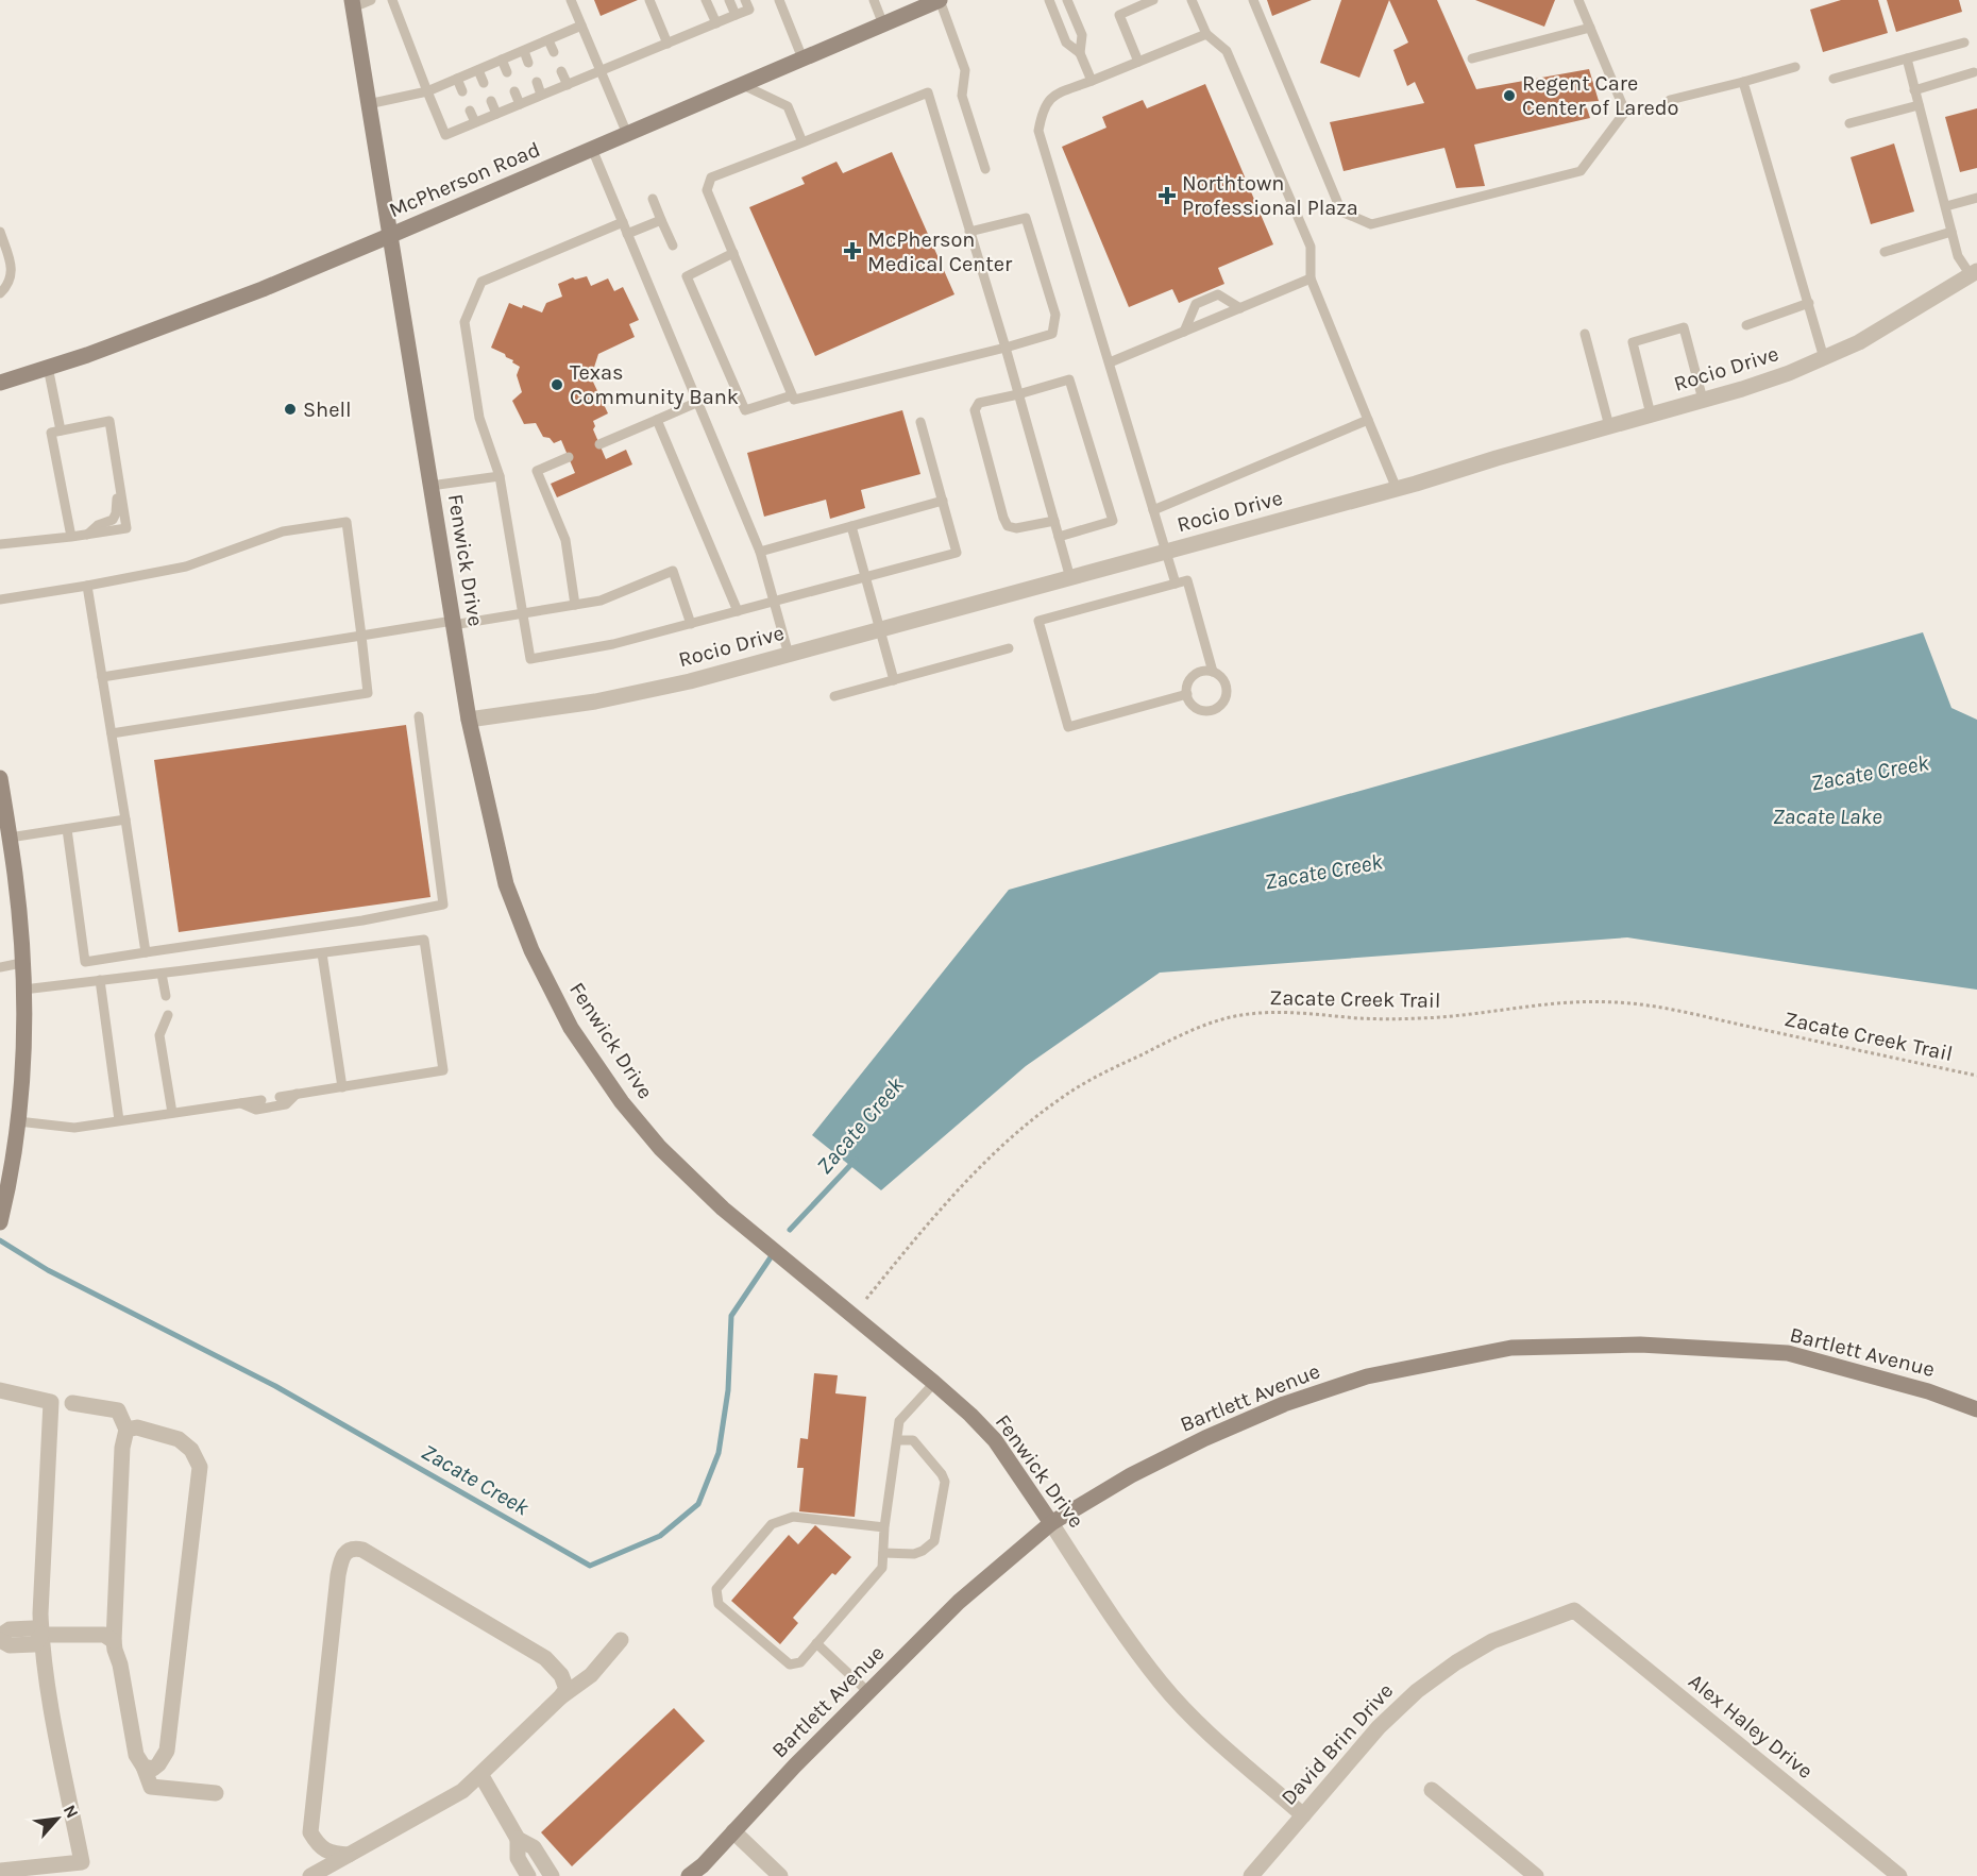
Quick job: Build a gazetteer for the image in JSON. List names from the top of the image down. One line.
{"streets":{"main road":["McPherson Road","Fenwick Drive","Bartlett Avenue"],"street":["Rocio Drive","Alex Haley Drive","David Brin Drive"],"path":["Zacate Creek Trail"]},"crossings":[["McPherson Road","Fenwick Drive"],["Rocio Drive","Fenwick Drive"],["Fenwick Drive","Bartlett Avenue"],["Fenwick Drive","David Brin Drive"],["Alex Haley Drive","David Brin Drive"]],"water":["Zacate Creek","Zacate Lake"],"places":{"other":["Regent Care Center of Laredo","Texas Community Bank","Shell"],"health":["Northtown Professional Plaza","McPherson Medical Center"]},"north":"top right"}
